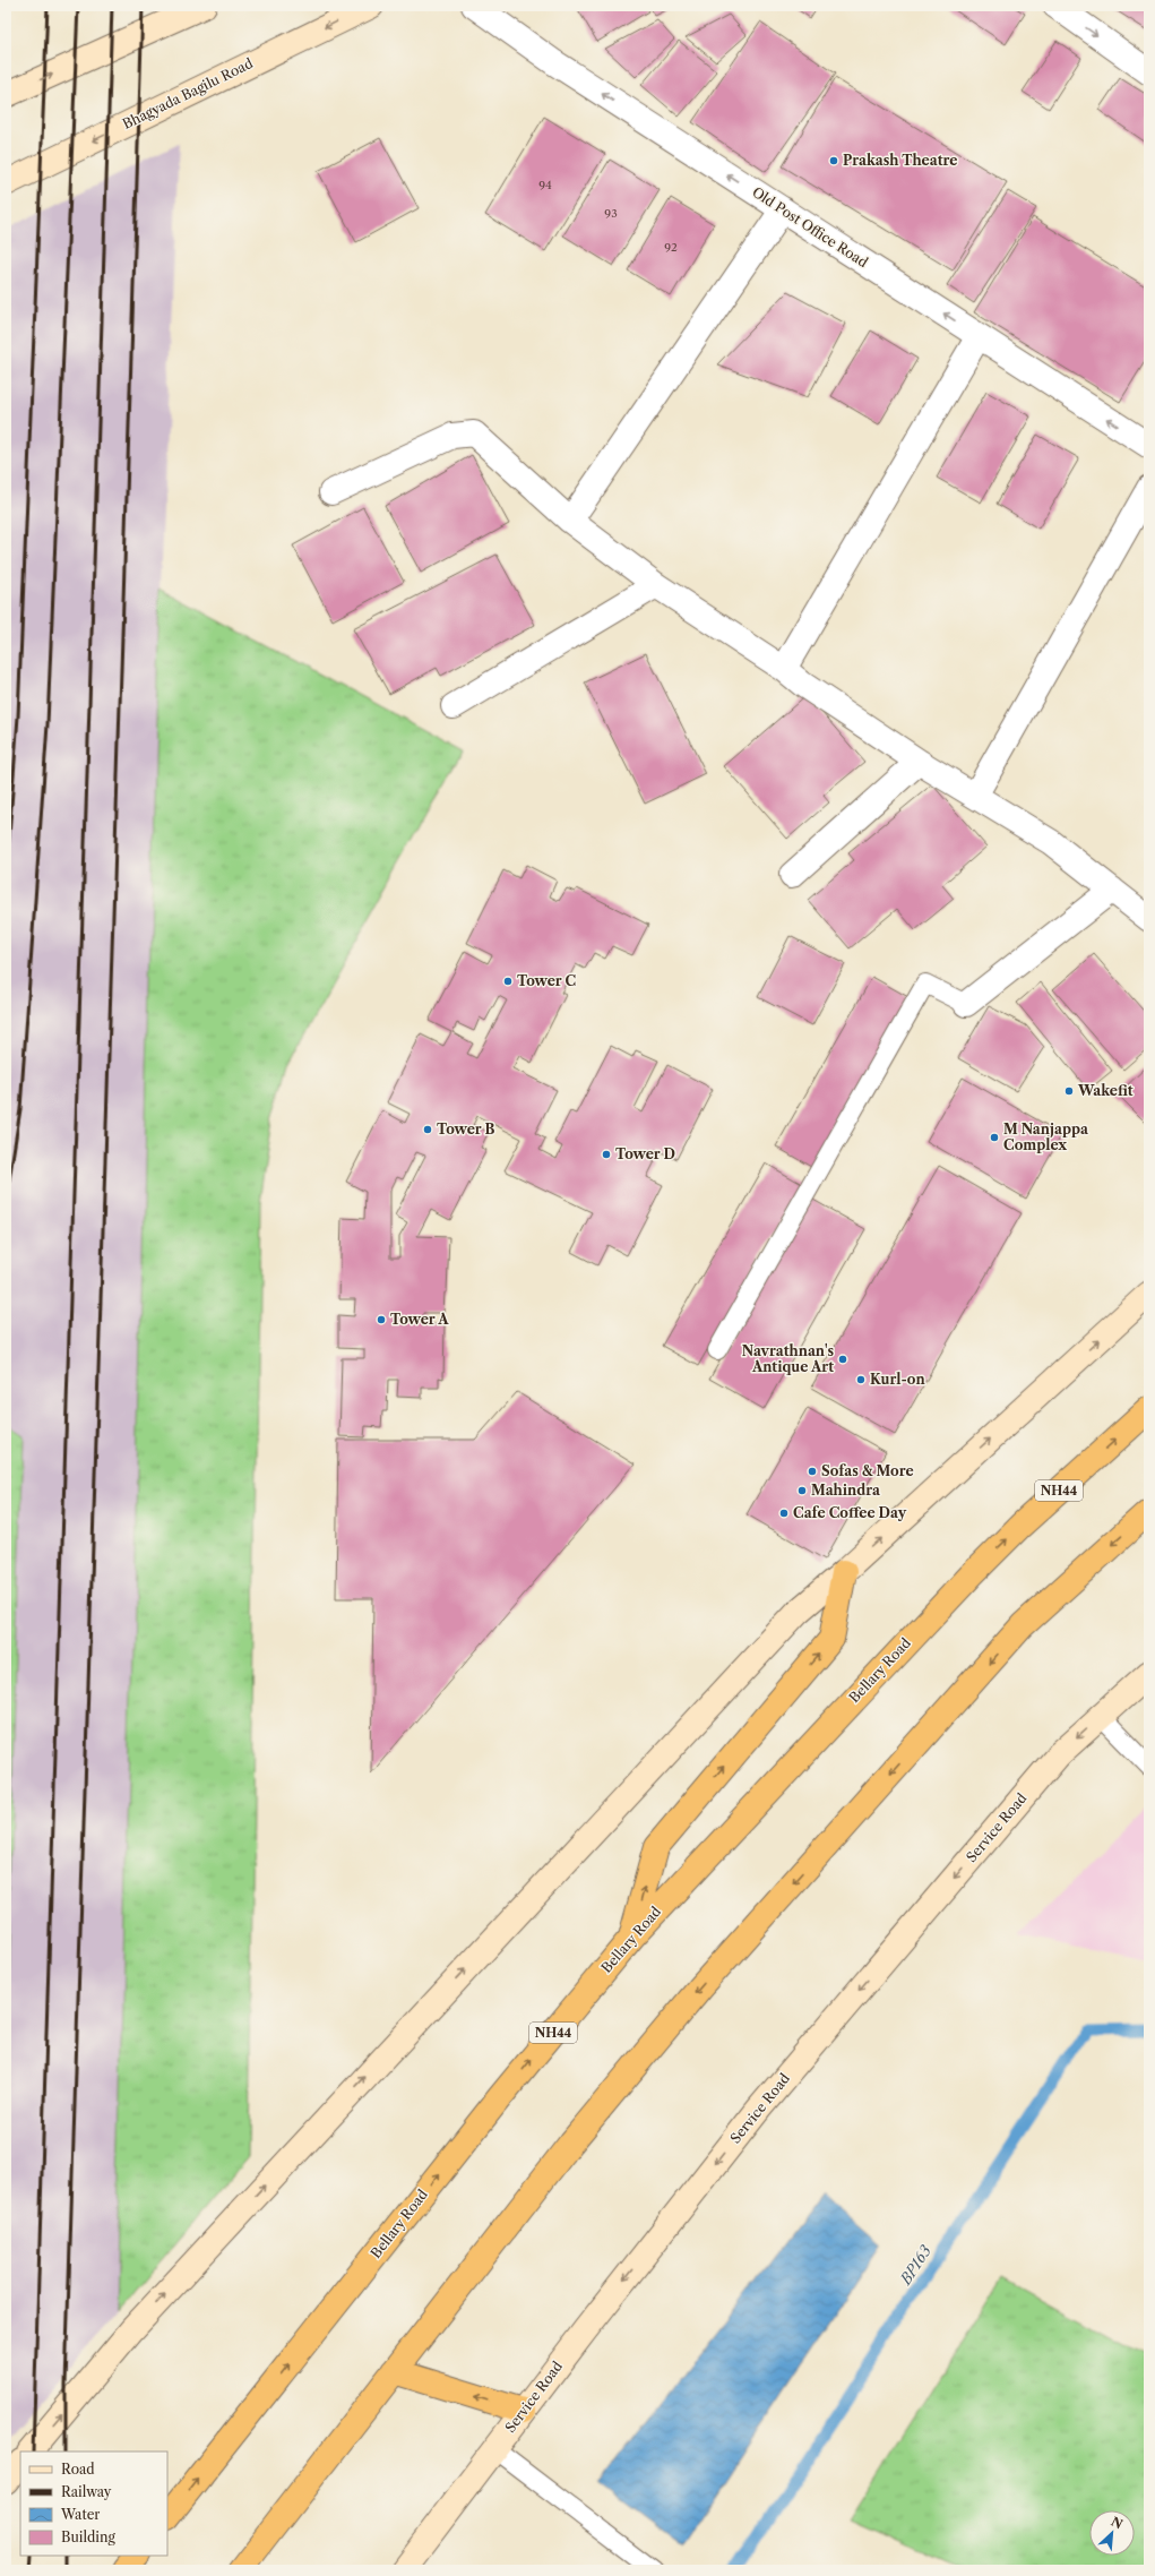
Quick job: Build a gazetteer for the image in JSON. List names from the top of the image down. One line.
{"streets":{"highway":["NH44","Bellary Road"],"main road":["Bhagyada Bagilu Road","Service Road"],"street":["Old Post Office Road"]},"one_way":["Old Post Office Road","Service Road"],"water":["BP163"],"places":["Prakash Theatre","Tower C","Wakefit","Tower B","M Nanjappa Complex","Tower D","Tower A","Navrathnan's Antique Art","Kurl-on","Sofas & More","Mahindra","Cafe Coffee Day"],"house_numbers":["94","93","92"],"legend":["Road","Railway","Water","Building"],"north":"top right"}
